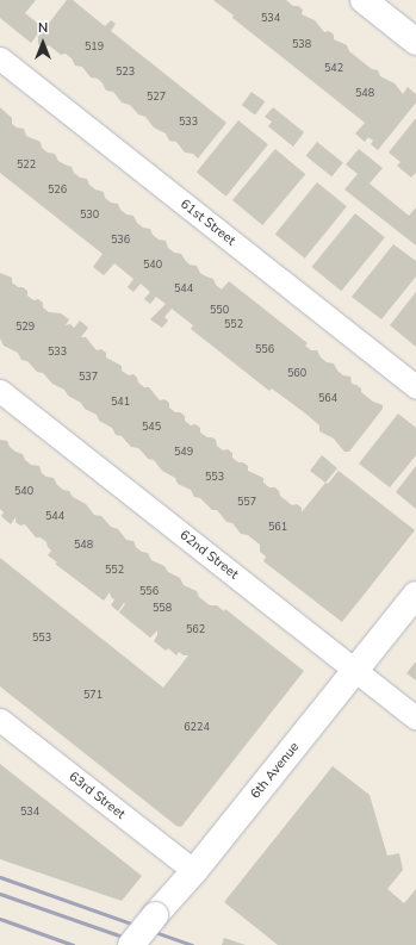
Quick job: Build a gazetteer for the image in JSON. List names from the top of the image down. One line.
{"streets":{"main road":["6th Avenue"],"street":["61st Street","62nd Street","63rd Street"]},"crossings":[["62nd Street","6th Avenue"],["6th Avenue","63rd Street"]],"house_numbers":["534","538","519","542","523","548","527","533","522","526","530","536","540","544","550","552","529","556","533","560","537","564","541","545","549","553","540","557","544","561","548","552","556","558","562","553","571","6224","534"],"north":"top"}
